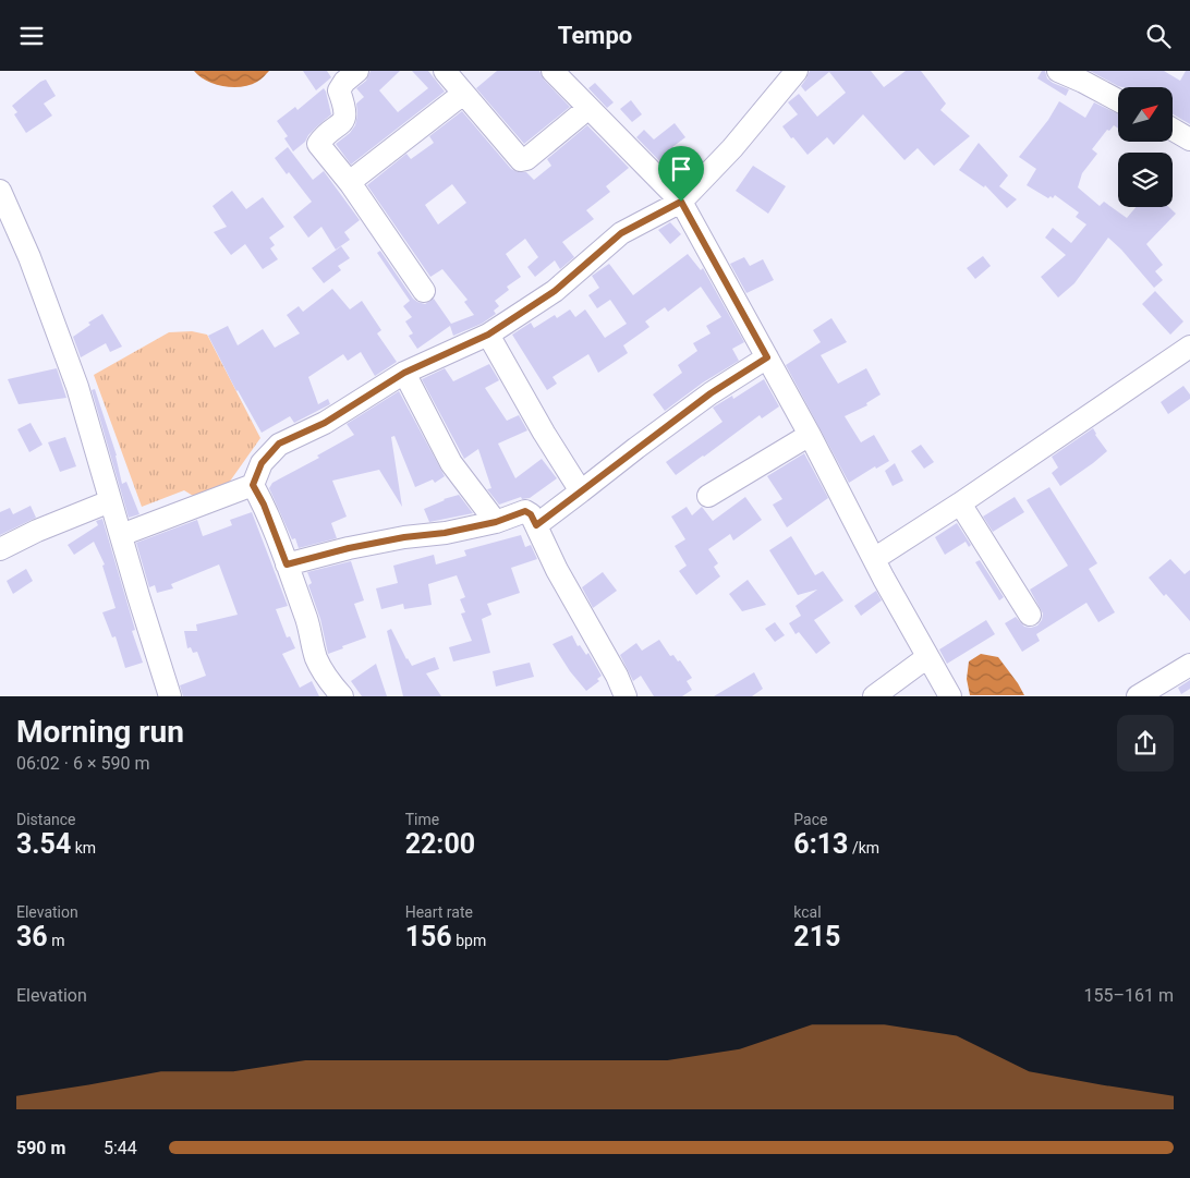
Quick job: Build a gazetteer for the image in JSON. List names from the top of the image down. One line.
{"north":"top right","page":{"header":"Tempo","heading":["Morning run","06:02 · 6 × 590 m"],"stats":[["Distance","3.54 km"],["Time","22:00"],["Pace","6:13 /km"],["Elevation","36 m"],["Heart rate","156 bpm"],["kcal","215"]],"chart":["Elevation","155–161 m"],"list":[{"name":"590 m","note":"5:44"}]}}
